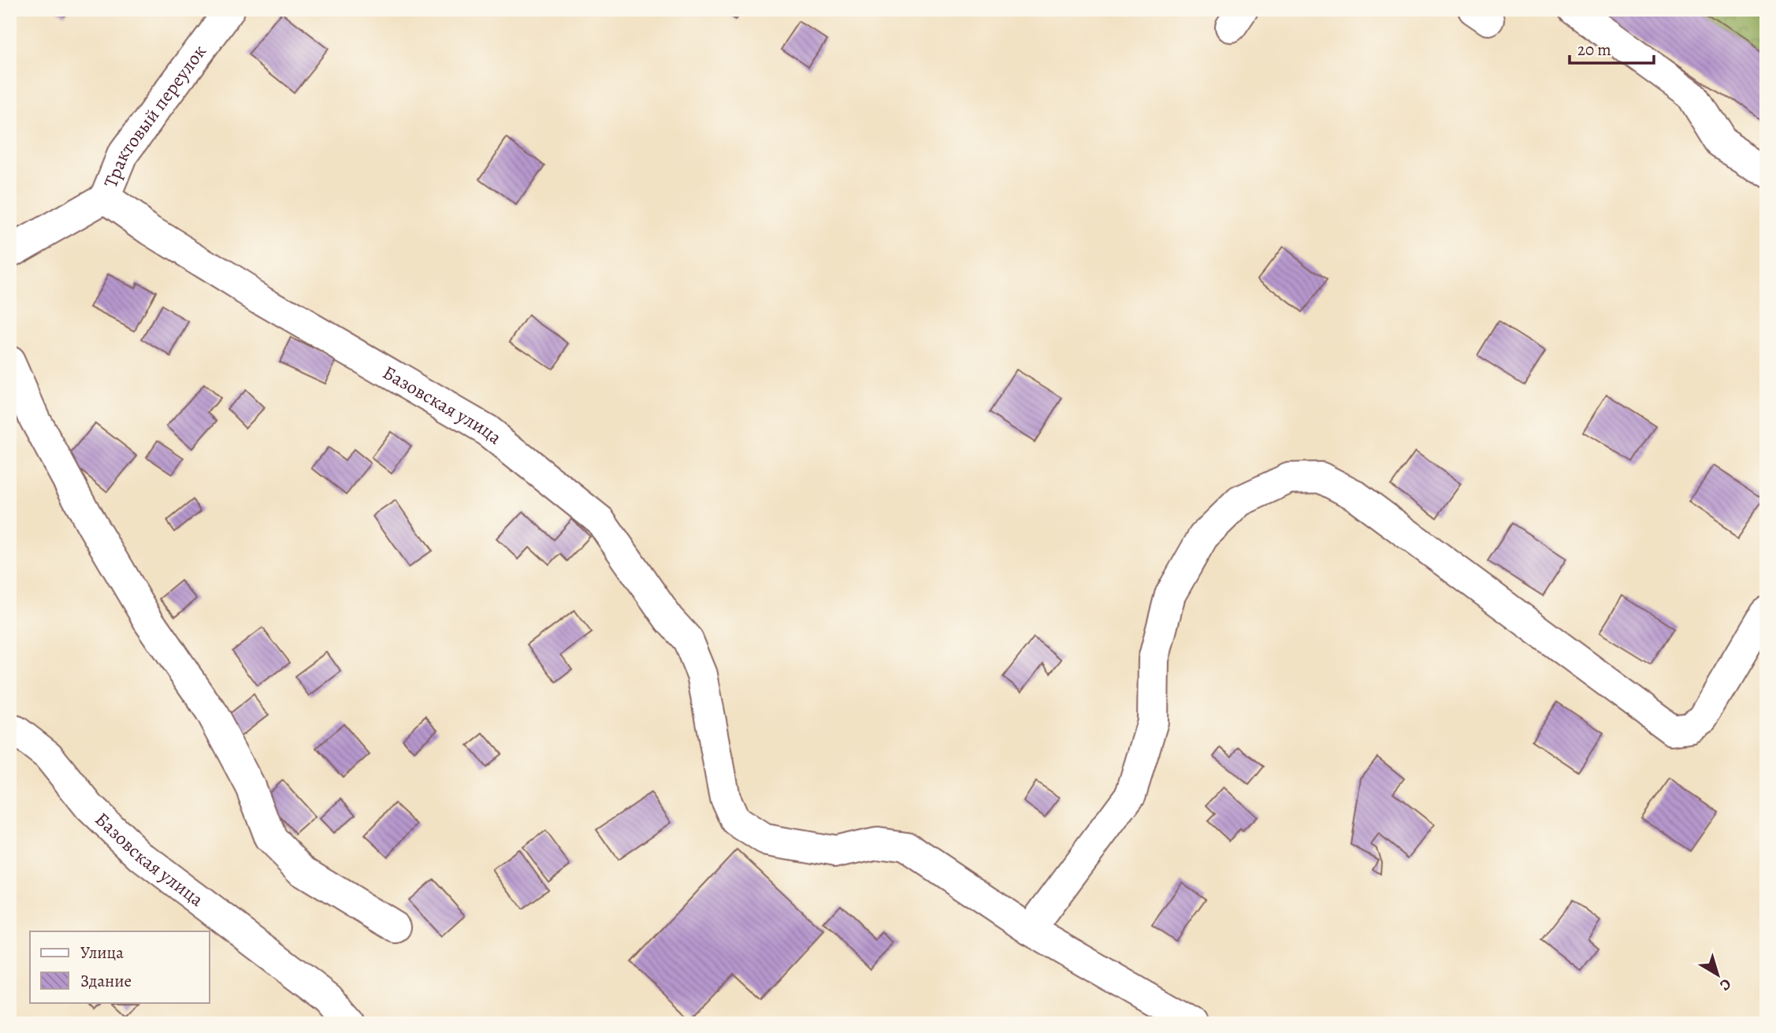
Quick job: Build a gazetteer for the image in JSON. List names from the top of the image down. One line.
{"streets":{"street":["Трактовый переулок","Базовская улица"]},"crossings":[["Трактовый переулок","Базовская улица"]],"legend":["Улица","Здание"],"scale_bar":"20 m","north":"bottom right"}
